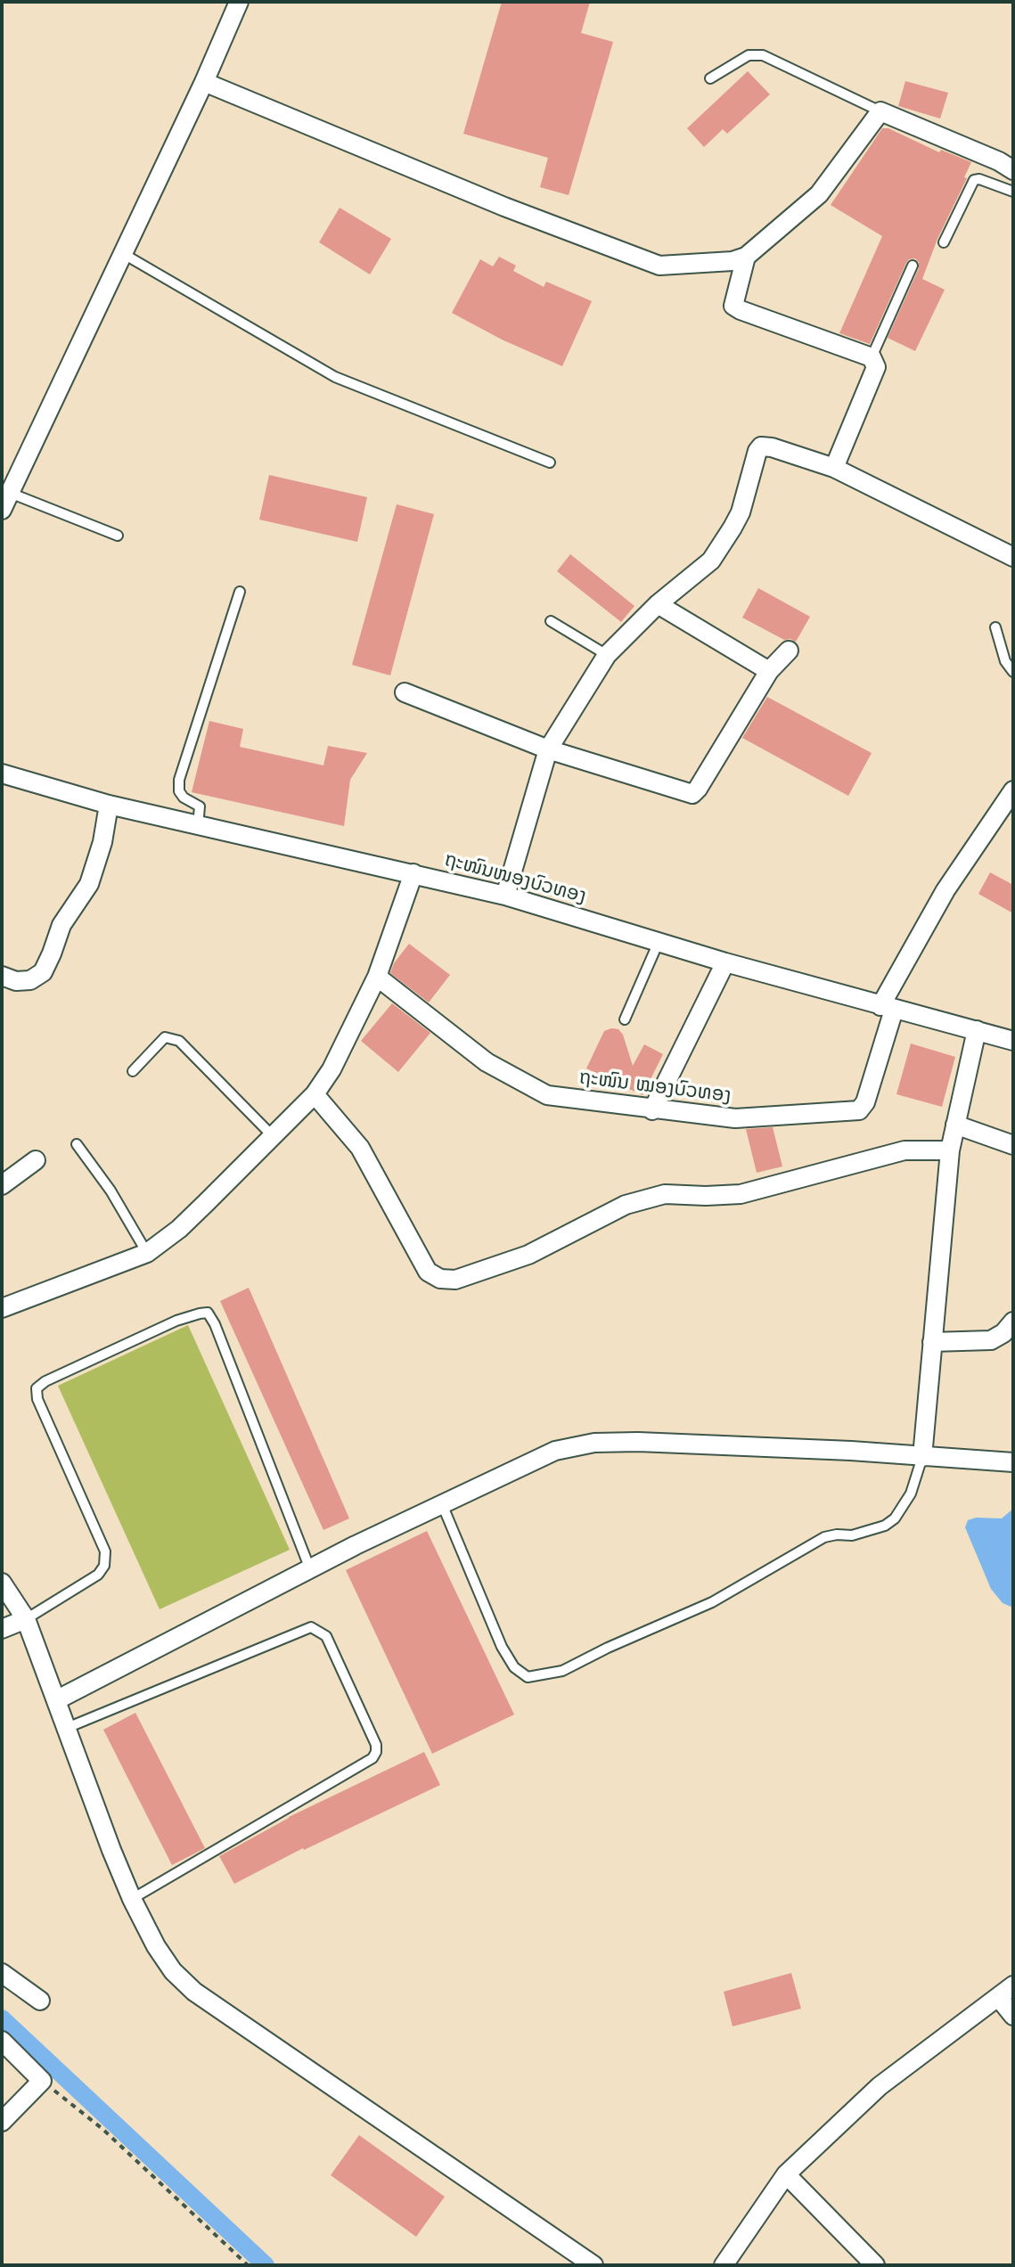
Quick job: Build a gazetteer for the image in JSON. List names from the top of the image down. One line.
{"streets":{"street":["ຖະໜົນໜອງບົວທອງ","ຖະໜົນ ໝອງບົວທອງ"]},"crossings":[["ຖະໜົນໜອງບົວທອງ","ຖະໜົນ ໝອງບົວທອງ"]]}
